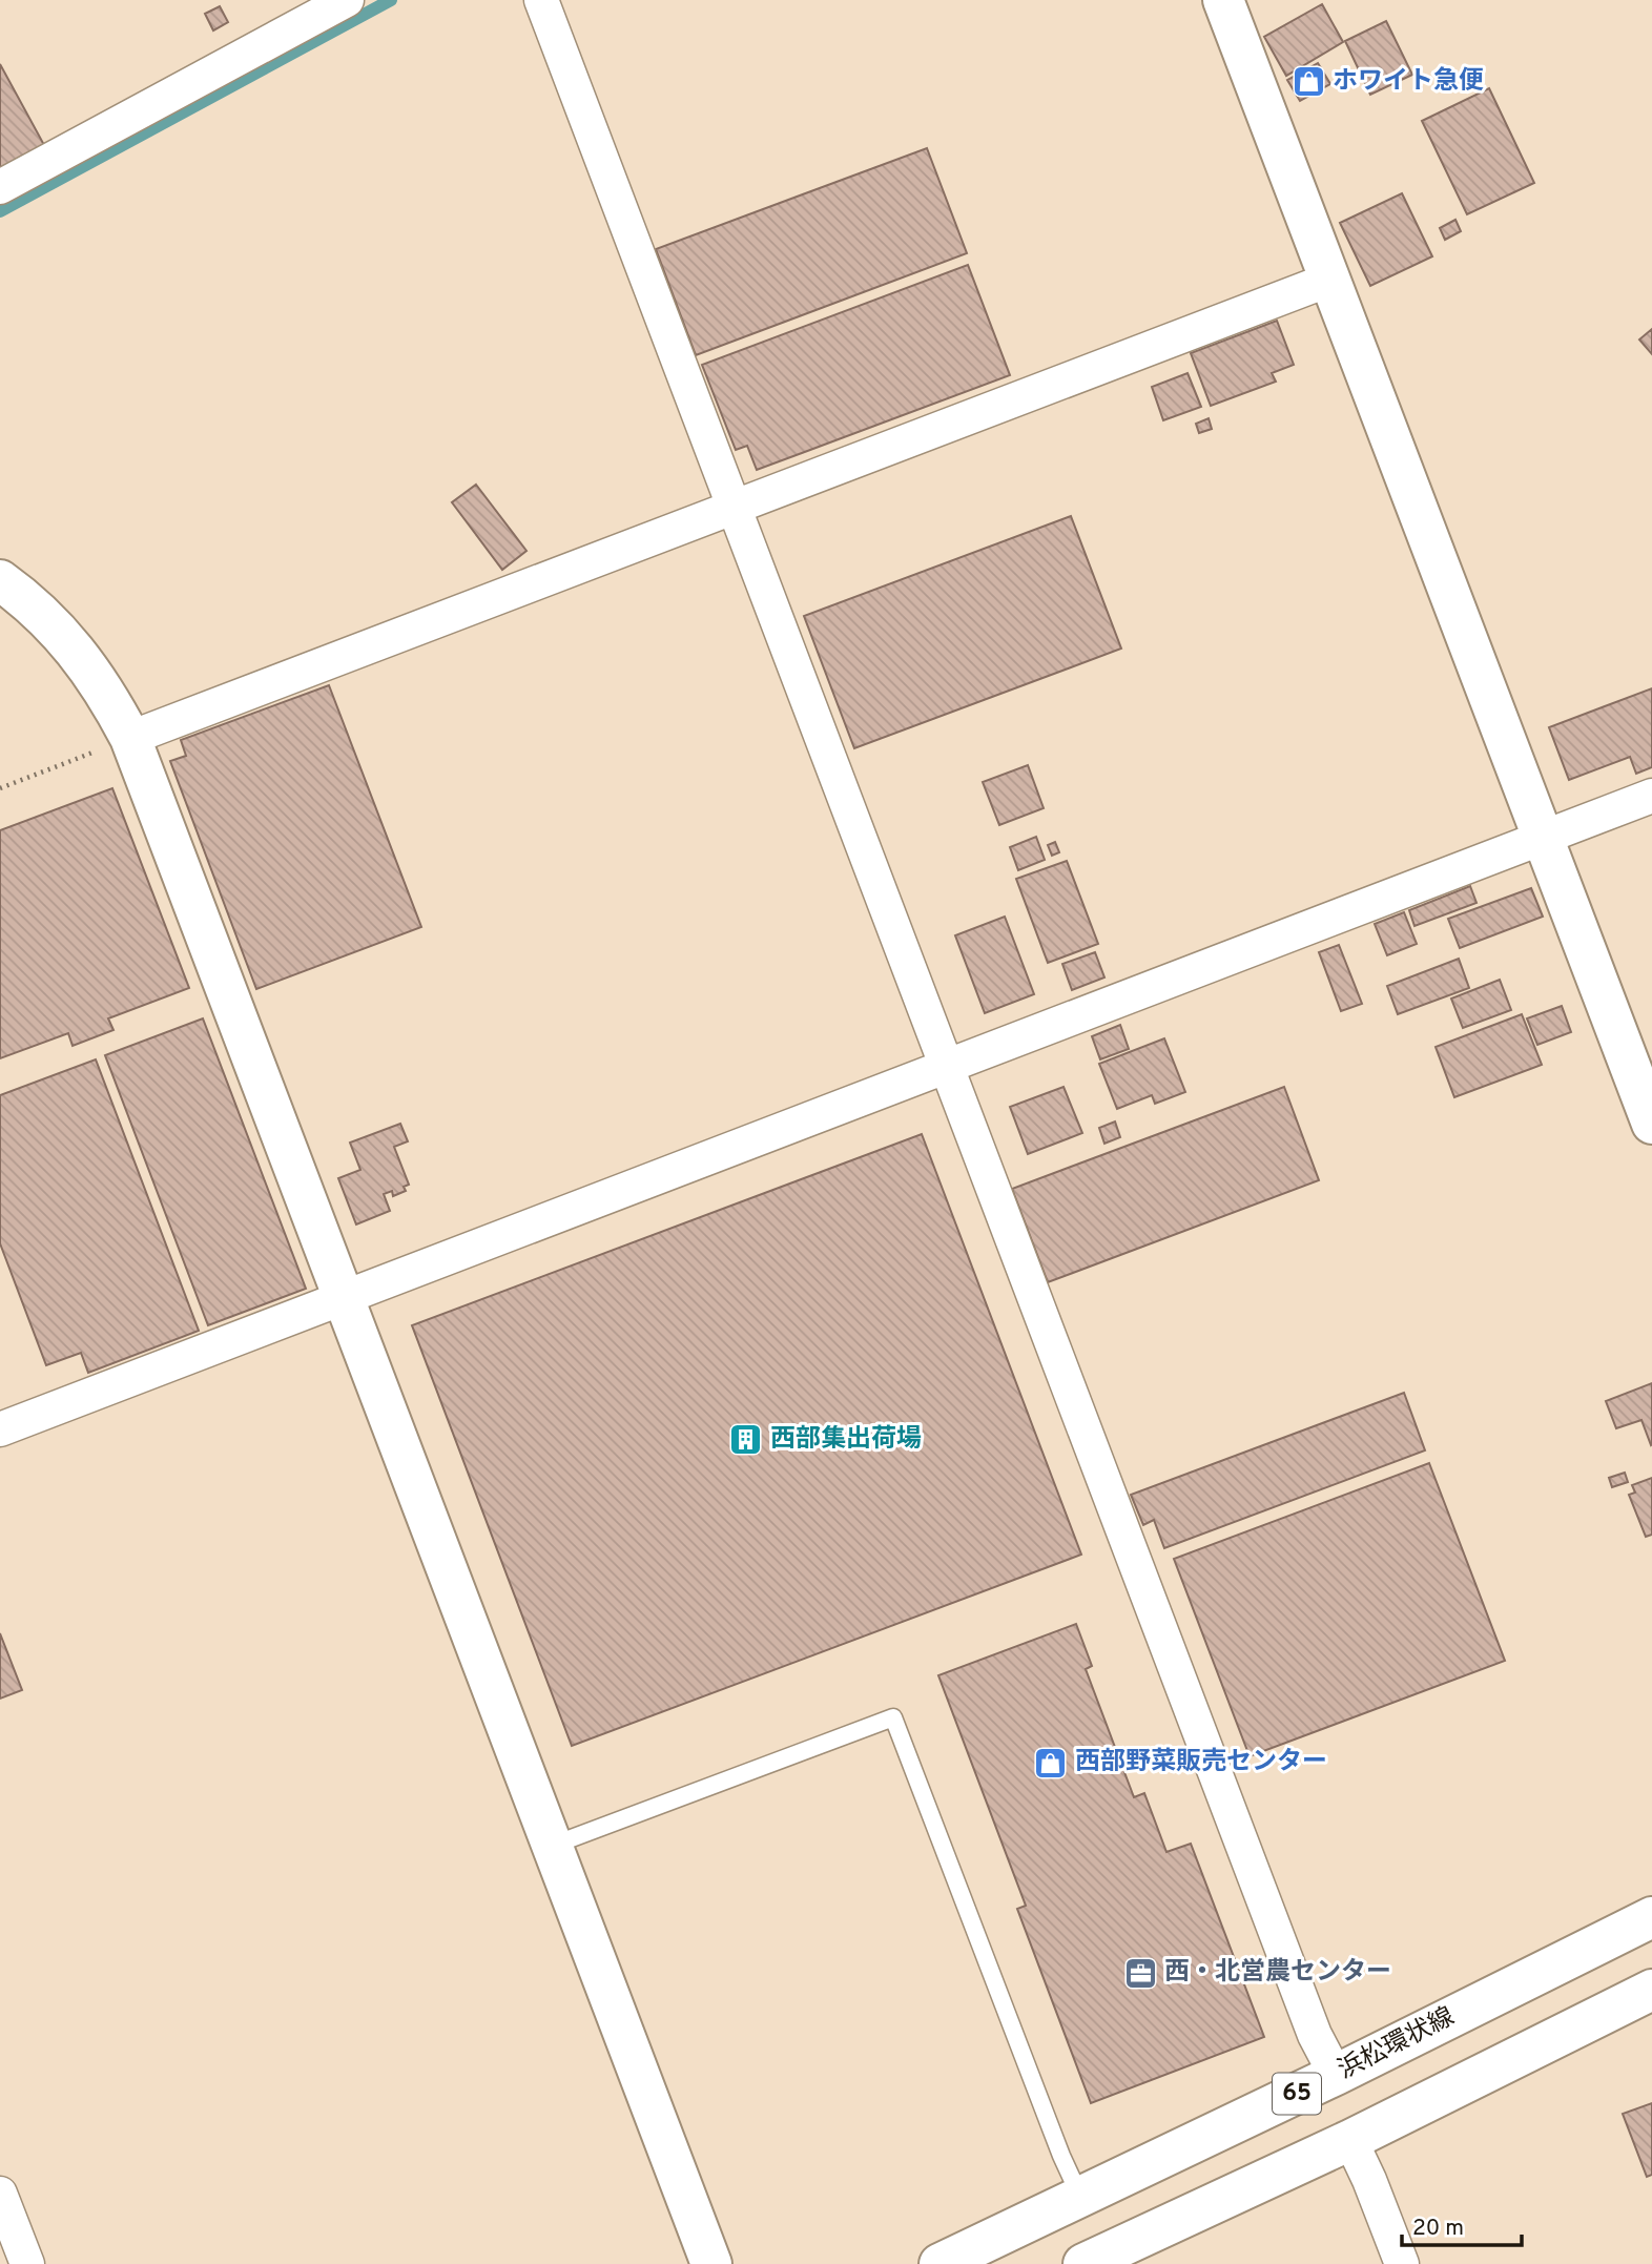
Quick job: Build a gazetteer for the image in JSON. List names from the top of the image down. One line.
{"streets":{"street":["浜松環状線","65"]},"places":{"shop":["ホワイト急便","西部野菜販売センター"],"building":["西部集出荷場"],"office":["西・北営農センター"]},"scale_bar":"20 m"}
